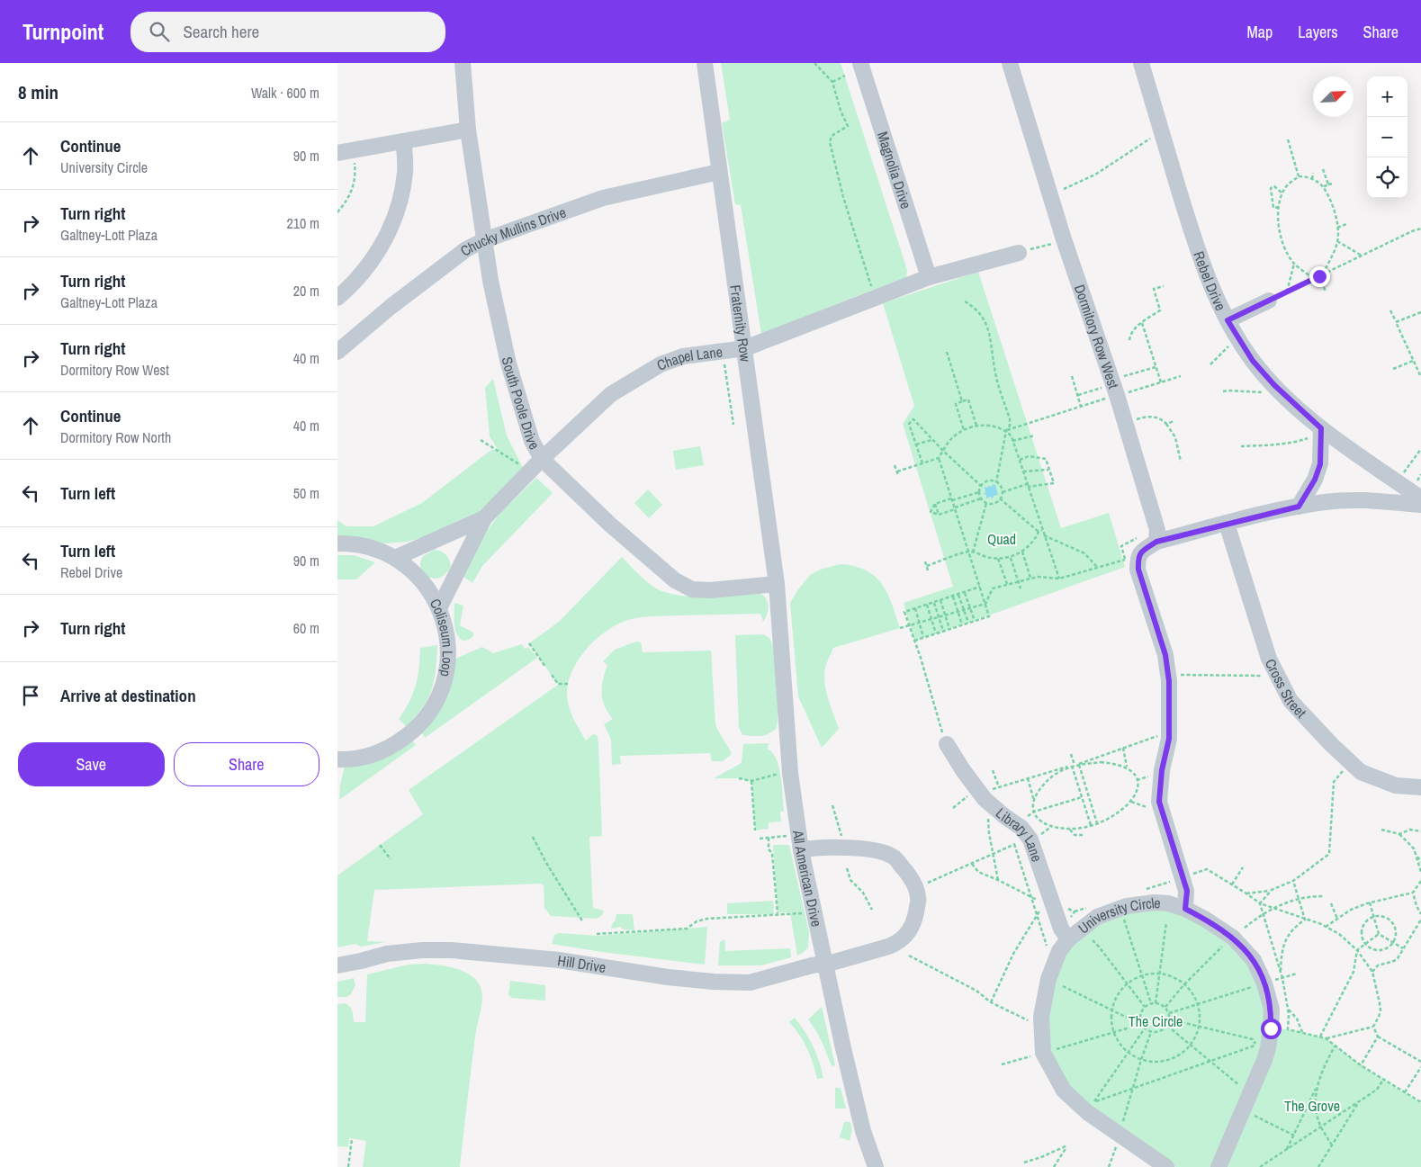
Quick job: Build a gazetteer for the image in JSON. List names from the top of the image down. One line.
{"streets":{"street":["Magnolia Drive","Chucky Mullins Drive","Rebel Drive","Fraternity Row","Dormitory Row West","Chapel Lane","South Poole Drive","Coliseum Loop","Cross Street","Library Lane","All American Drive","University Circle","Hill Drive"]},"crossings":[["Magnolia Drive","Chapel Lane"],["Chucky Mullins Drive","Fraternity Row"],["Chucky Mullins Drive","South Poole Drive"],["Fraternity Row","Chapel Lane"],["Fraternity Row","South Poole Drive"],["Fraternity Row","All American Drive"],["Chapel Lane","South Poole Drive"],["Chapel Lane","Coliseum Loop"],["South Poole Drive","All American Drive"],["Library Lane","University Circle"],["All American Drive","Hill Drive"]],"parks":["Quad","The Circle","The Grove"],"north":"top right","page":{"header":"Turnpoint","search":"Search here","nav":["Map","Layers","Share"],"heading":["8 min","Walk · 600 m"],"map_buttons":["+","−"],"list":[["Continue","University Circle","90 m"],["Turn right","Galtney-Lott Plaza","210 m"],["Turn right","Galtney-Lott Plaza","20 m"],["Turn right","Dormitory Row West","40 m"],["Continue","Dormitory Row North","40 m"],["Turn left","50 m"],["Turn left","Rebel Drive","90 m"],["Turn right","60 m"],"Arrive at destination"],"buttons":["Save","Share"]}}
